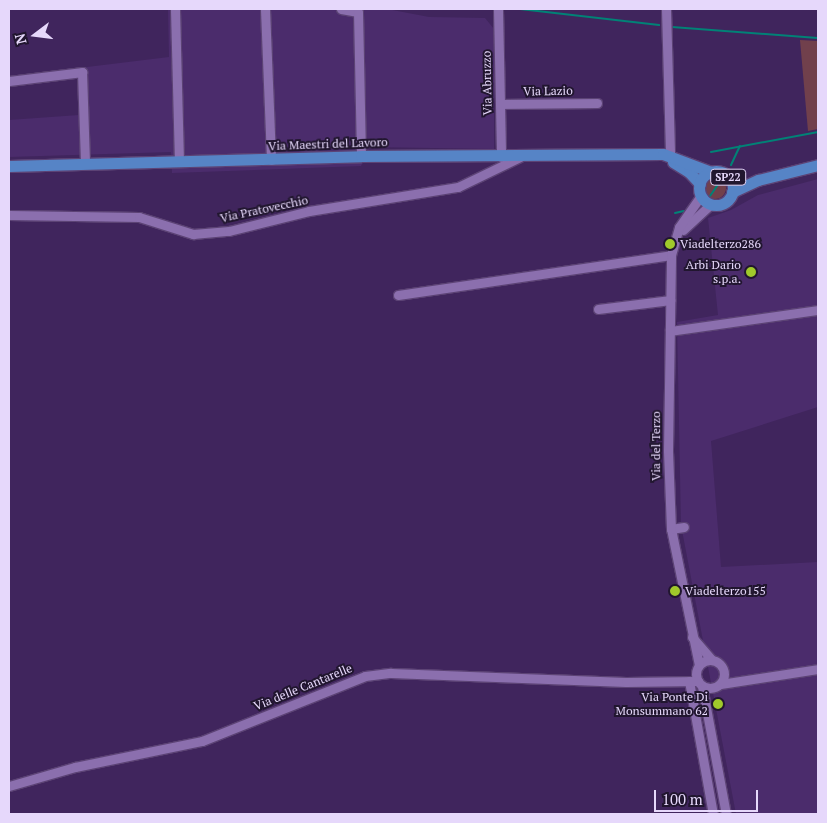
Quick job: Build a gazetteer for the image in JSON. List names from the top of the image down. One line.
{"streets":{"main road":["Via Maestri del Lavoro","SP22"],"street":["Via Abruzzo","Via Lazio","Via Pratovecchio","Via del Terzo","Via delle Cantarelle"]},"crossings":[["Via Abruzzo","Via Lazio"],["Via Abruzzo","Via Maestri del Lavoro"],["Via Maestri del Lavoro","Via Pratovecchio"],["Via del Terzo","Via delle Cantarelle"]],"places":["Viadelterzo286","Arbi Dario s.p.a.","Viadelterzo155","Via Ponte Di Monsummano 62"],"scale_bar":"100 m","north":"left"}
